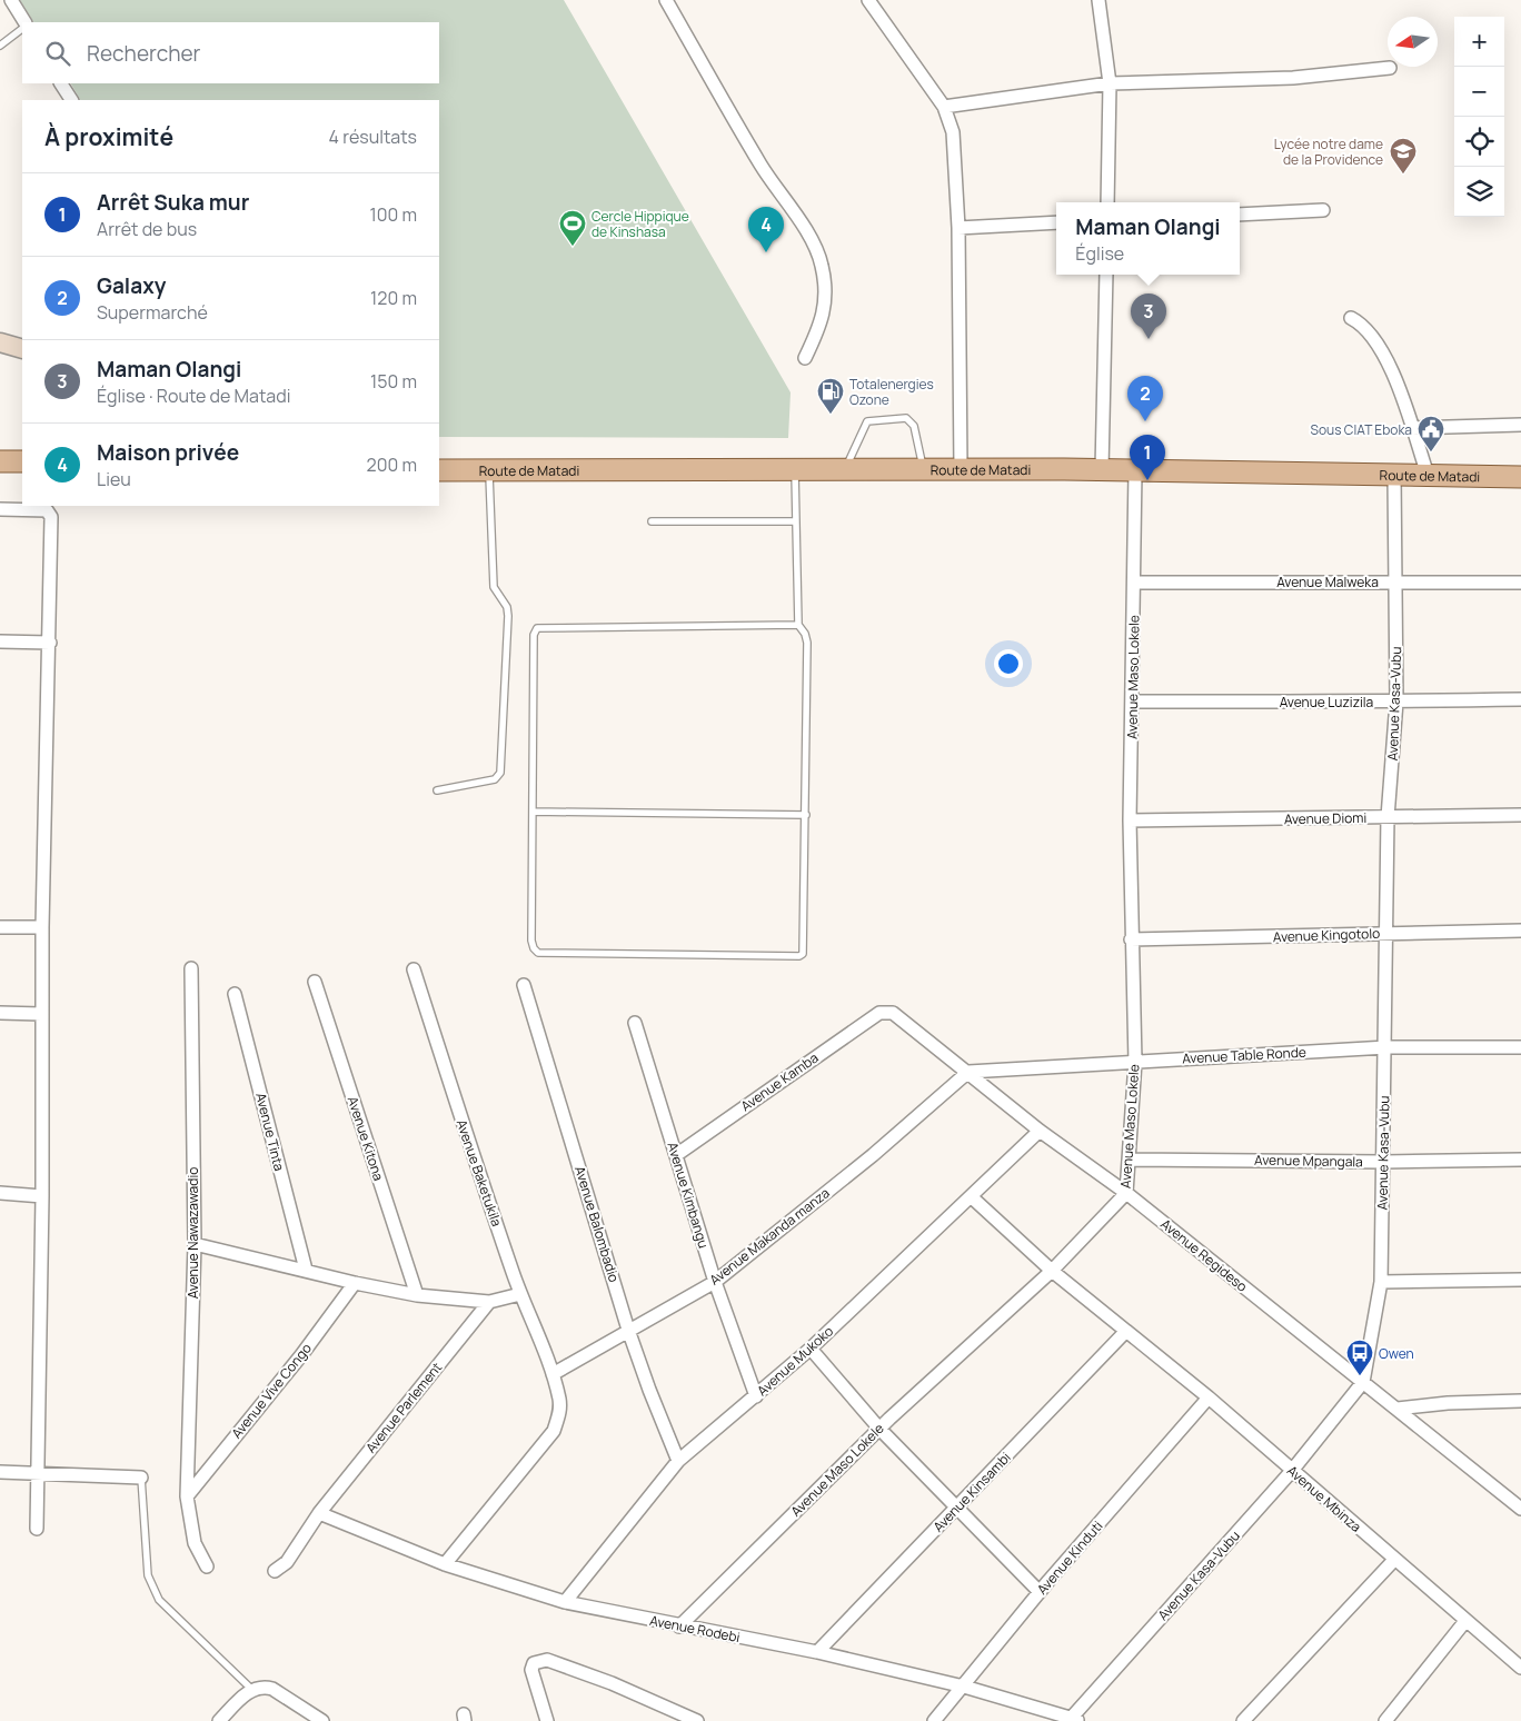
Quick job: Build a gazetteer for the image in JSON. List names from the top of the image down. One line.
{"streets":{"main road":["Route de Matadi"],"street":["Avenue Malweka","Avenue Maso Lokele","Avenue Luzizila","Avenue Kasa-Vubu","Avenue Diomi","Avenue Kingotolo","Avenue Table Ronde","Avenue Kamba","Avenue Tinta","Avenue Kitona","Avenue Mpangala","Avenue Baketukila","Avenue Kimbangu","Avenue Balombadio","Avenue Nawazawadio","Avenue Makanda manza","Avenue Regideso","Avenue Mukoko","Avenue Vive Congo","Avenue Parlement","Avenue Kinsambi","Avenue Mbinza","Avenue Kinduti","Avenue Rodebi"]},"crossings":[["Route de Matadi","Avenue Maso Lokele"],["Route de Matadi","Avenue Kasa-Vubu"],["Avenue Malweka","Avenue Maso Lokele"],["Avenue Malweka","Avenue Kasa-Vubu"],["Avenue Maso Lokele","Avenue Luzizila"],["Avenue Maso Lokele","Avenue Diomi"],["Avenue Maso Lokele","Avenue Kingotolo"],["Avenue Maso Lokele","Avenue Table Ronde"],["Avenue Maso Lokele","Avenue Mpangala"],["Avenue Maso Lokele","Avenue Regideso"],["Avenue Maso Lokele","Avenue Mbinza"],["Avenue Maso Lokele","Avenue Rodebi"],["Avenue Luzizila","Avenue Kasa-Vubu"],["Avenue Kasa-Vubu","Avenue Diomi"],["Avenue Kasa-Vubu","Avenue Kingotolo"],["Avenue Kasa-Vubu","Avenue Table Ronde"],["Avenue Kasa-Vubu","Avenue Mpangala"],["Avenue Kasa-Vubu","Avenue Regideso"],["Avenue Kasa-Vubu","Avenue Mbinza"],["Avenue Kasa-Vubu","Avenue Rodebi"],["Avenue Table Ronde","Avenue Makanda manza"],["Avenue Table Ronde","Avenue Regideso"],["Avenue Kamba","Avenue Kimbangu"],["Avenue Kamba","Avenue Regideso"],["Avenue Baketukila","Avenue Makanda manza"],["Avenue Baketukila","Avenue Rodebi"],["Avenue Kimbangu","Avenue Makanda manza"],["Avenue Kimbangu","Avenue Mukoko"],["Avenue Balombadio","Avenue Makanda manza"],["Avenue Balombadio","Avenue Mukoko"],["Avenue Nawazawadio","Avenue Vive Congo"],["Avenue Makanda manza","Avenue Regideso"],["Avenue Regideso","Avenue Mukoko"],["Avenue Mukoko","Avenue Mbinza"],["Avenue Mukoko","Avenue Rodebi"],["Avenue Parlement","Avenue Rodebi"],["Avenue Kinsambi","Avenue Mbinza"],["Avenue Kinsambi","Avenue Rodebi"],["Avenue Mbinza","Avenue Kinduti"],["Avenue Kinduti","Avenue Rodebi"]],"places":{"school or university":["Lycée notre dame de la Providence"],"sports":["Cercle Hippique de Kinshasa"],"fuel station":["Totalenergies Ozone"],"public building":["Sous CIAT Eboka"],"bus stop":["Owen"]},"north":"left","page":{"map_buttons":["+","−"],"search":"Rechercher","heading":["À proximité","4 résultats"],"list":[{"mark":"1","name":"Arrêt Suka mur","note":"Arrêt de bus","value":"100 m"},{"mark":"2","name":"Galaxy","note":"Supermarché","value":"120 m"},{"mark":"3","name":"Maman Olangi","note":"Église · Route de Matadi","value":"150 m"},{"mark":"4","name":"Maison privée","note":"Lieu","value":"200 m"}],"popup":["Maman Olangi","Église"],"pins":["4","3","2","1"]}}
